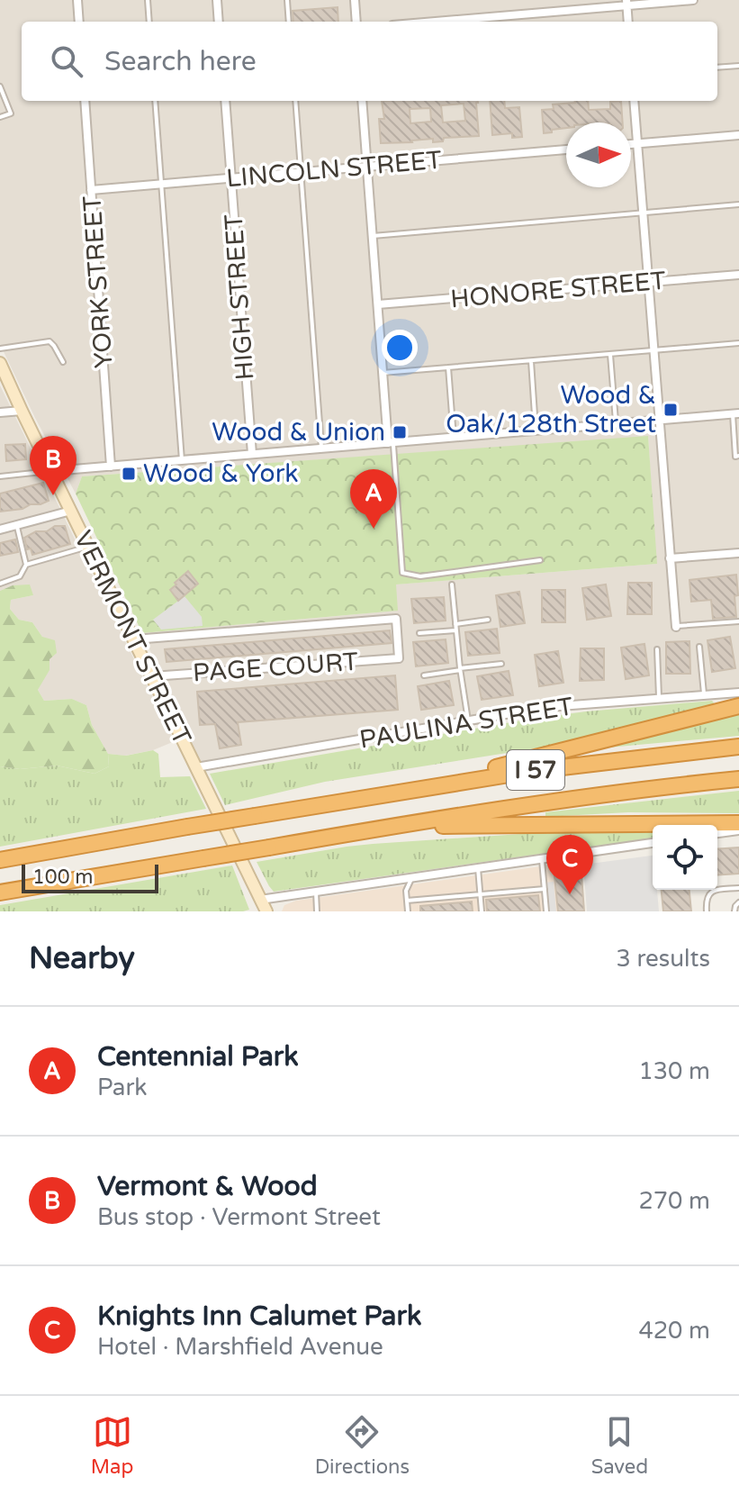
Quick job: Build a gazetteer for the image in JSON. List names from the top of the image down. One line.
{"streets":{"highway":["I 57"],"street":["LINCOLN STREET","YORK STREET","HONORE STREET","HIGH STREET","VERMONT STREET","PAGE COURT","PAULINA STREET"]},"crossings":[["LINCOLN STREET","YORK STREET"],["LINCOLN STREET","HIGH STREET"],["VERMONT STREET","PAGE COURT"],["VERMONT STREET","PAULINA STREET"]],"places":{"transit":["Wood & Oak/128th Street","Wood & Union","Wood & York"]},"scale_bar":"100 m","north":"right","page":{"search":"Search here","pins":["B","A","C"],"scale":"100 m","heading":["Nearby","3 results"],"list":[{"mark":"A","name":"Centennial Park","note":"Park","value":"130 m"},{"mark":"B","name":"Vermont & Wood","note":"Bus stop · Vermont Street","value":"270 m"},{"mark":"C","name":"Knights Inn Calumet Park","note":"Hotel · Marshfield Avenue","value":"420 m"}],"nav":["Map","Directions","Saved"]}}
